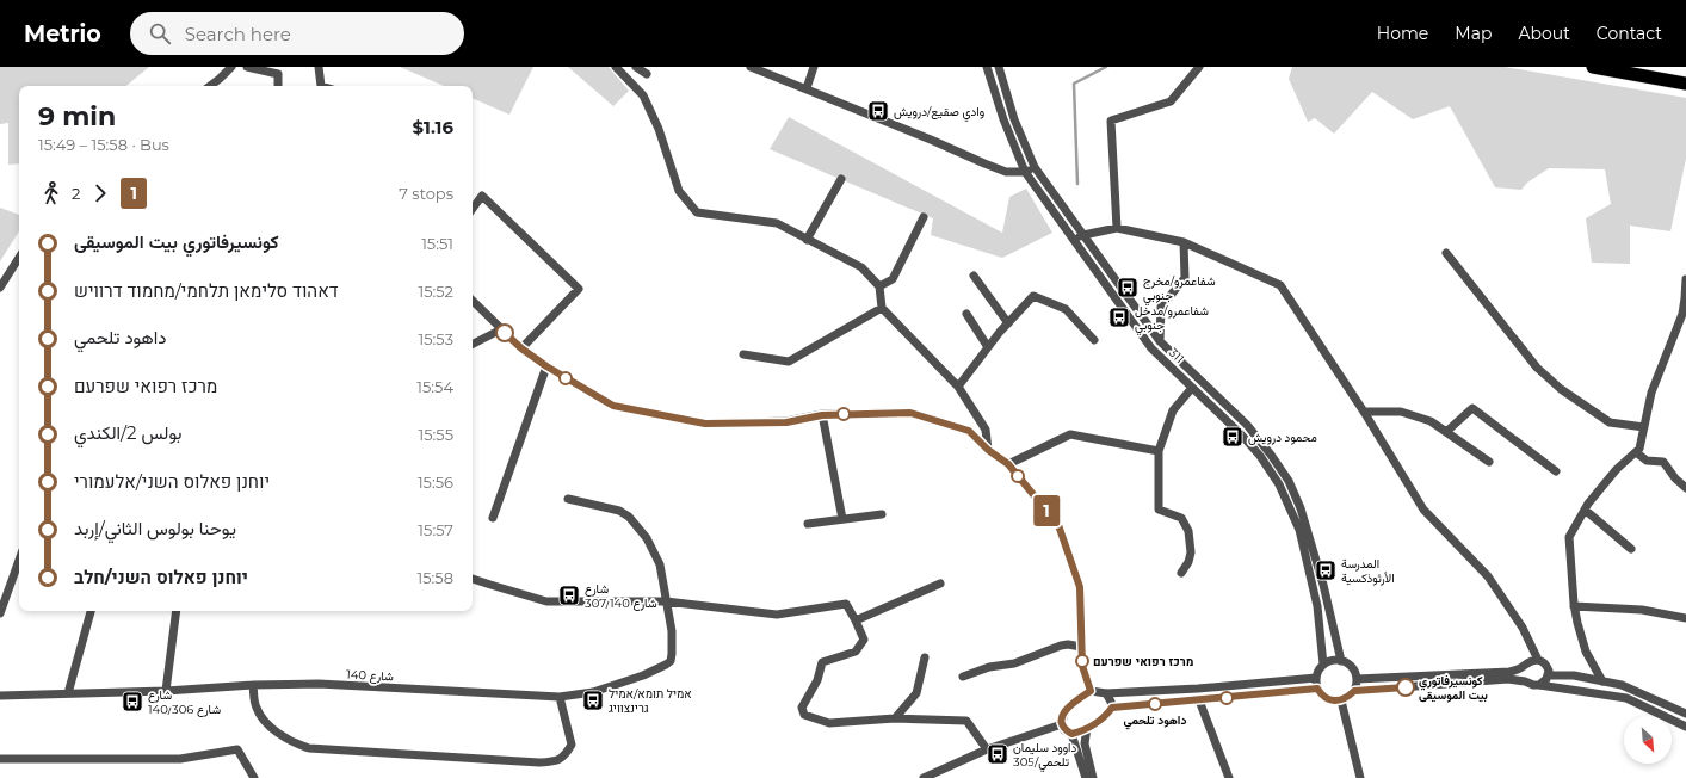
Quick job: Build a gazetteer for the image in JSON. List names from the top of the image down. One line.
{"streets":{"street":["311","شارع 140"]},"places":{"bus stop":["وادي صقيع/درويش","شفاعمرو/مخرج جنوبي","شفاعمرو/مدخل جنوبي","محمود درويش","المدرسة الأرثوذكسية","شارع 307/شارع 140","אמיל תומא/אמיל גרינצוויג","شارع 140/شارع 306","داوود سليمان تلحمي/305"],"other":["מרכז רפואי שפרעם","كونسيرفاتوري بيت الموسيقى","داهود تلحمي"]},"lines":["bus line 1"],"north":"bottom right","page":{"header":"Metrio","search":"Search here","nav":["Home","Map","About","Contact"],"on_map":"1","heading":["9 min","15:49 – 15:58 · Bus","$1.16"],"legs":["2","1","7 stops"],"list":[{"name":"كونسيرفاتوري بيت الموسيقى","value":"15:51"},{"name":"דאהוד סלימאן תלחמי/מחמוד דרוויש","value":"15:52"},{"name":"داهود تلحمي","value":"15:53"},{"name":"מרכז רפואי שפרעם","value":"15:54"},{"name":"بولس 2/الكندي","value":"15:55"},{"name":"יוחנן פאלוס השני/אלעמורי","value":"15:56"},{"name":"يوحنا بولوس الثاني/إربد","value":"15:57"},{"name":"יוחנן פאלוס השני/חלב","value":"15:58"}]}}
